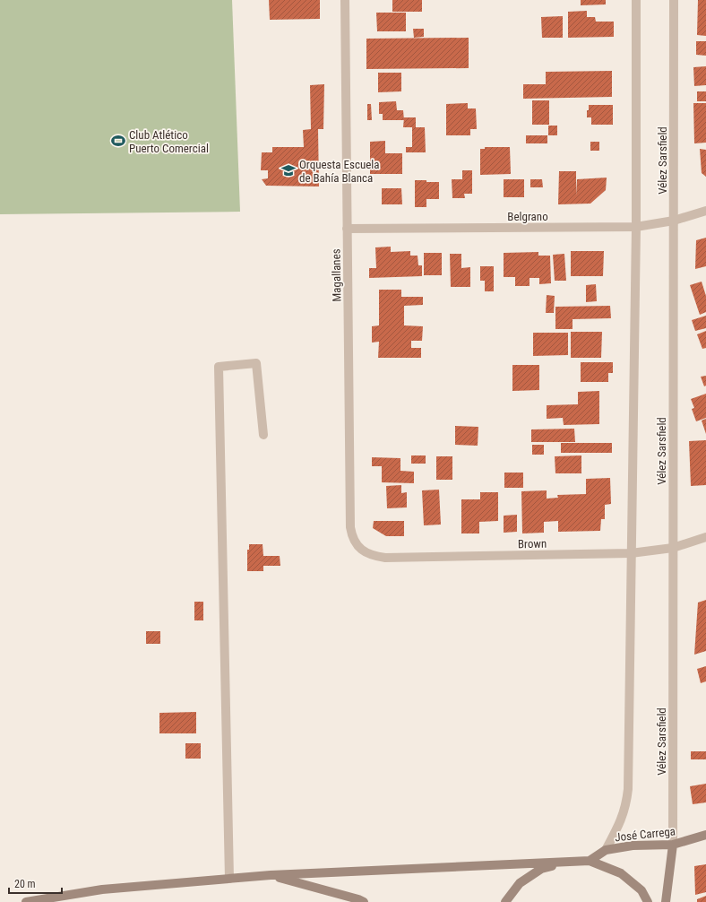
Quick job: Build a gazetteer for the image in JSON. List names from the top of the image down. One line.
{"streets":{"main road":["Vélez Sarsfield","José Carrega"],"street":["Belgrano","Magallanes","Brown"]},"crossings":[["Vélez Sarsfield","Belgrano"],["Vélez Sarsfield","Brown"],["Vélez Sarsfield","José Carrega"],["Belgrano","Magallanes"],["Magallanes","Brown"]],"places":{"sports":["Club Atlético Puerto Comercial"],"school or university":["Orquesta Escuela de Bahía Blanca"]},"scale_bar":"20 m"}
